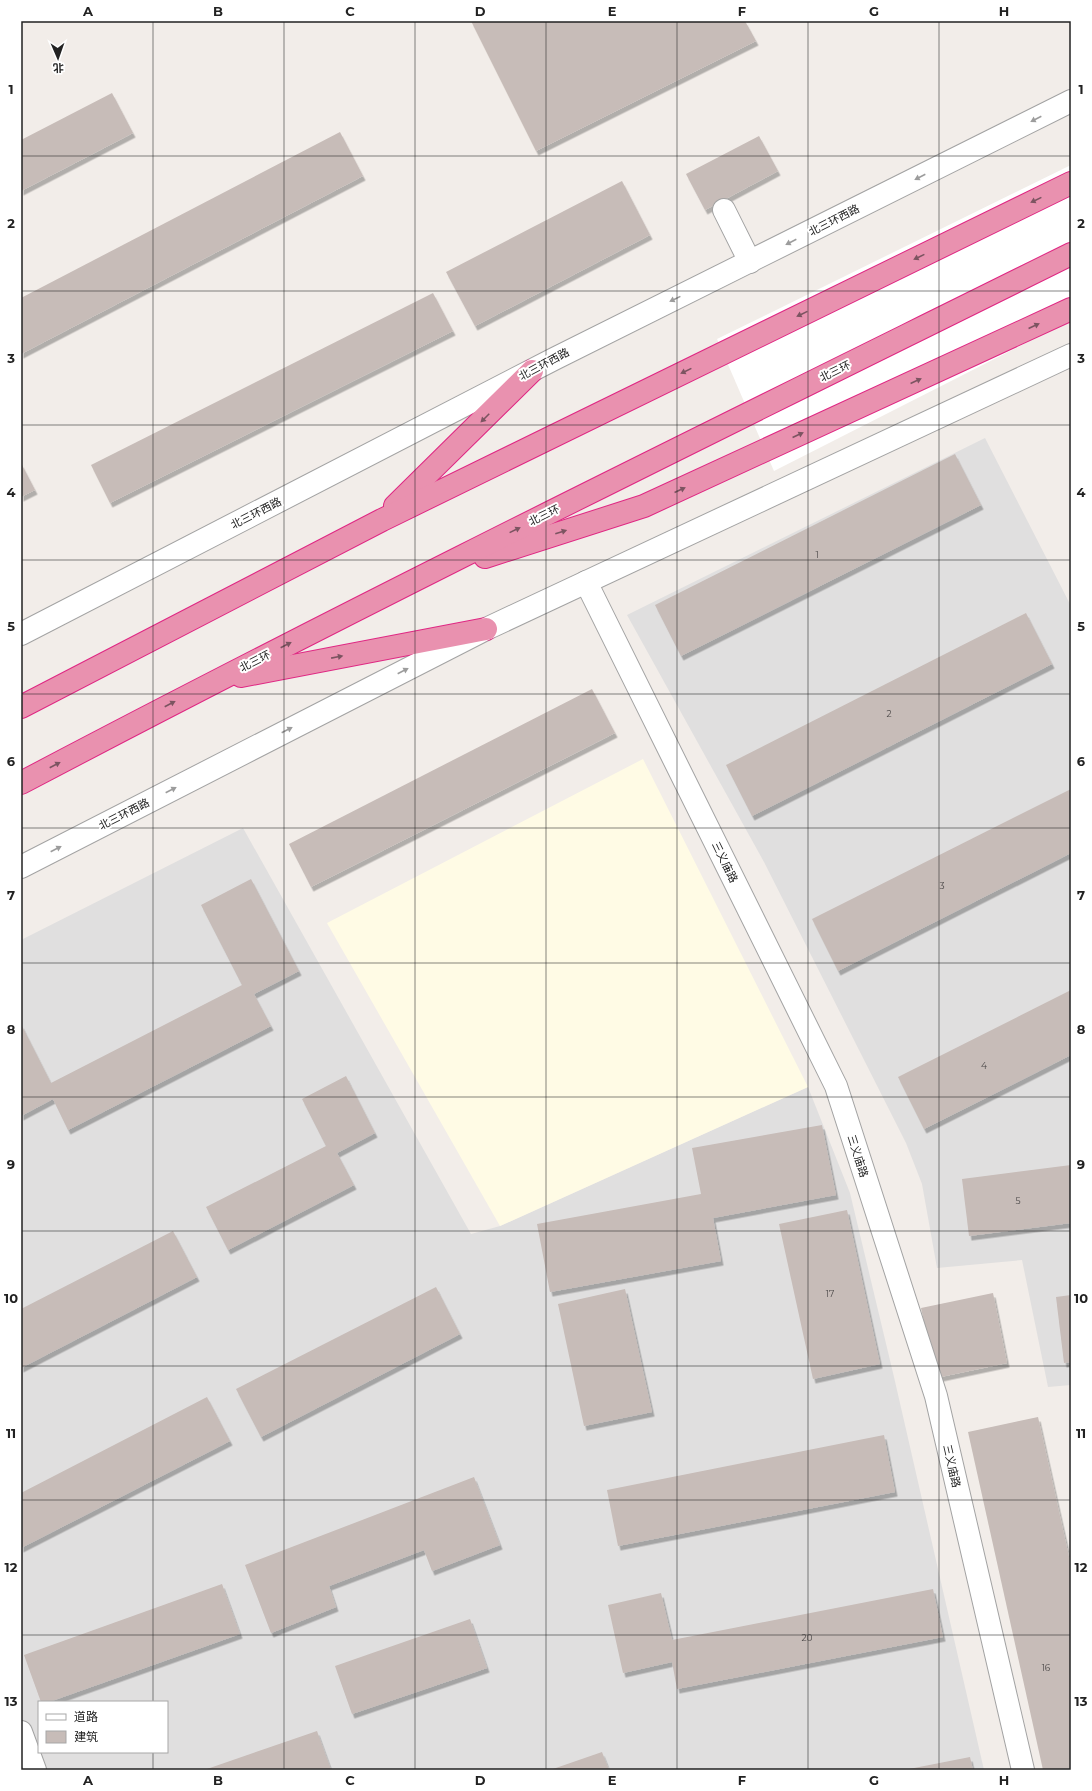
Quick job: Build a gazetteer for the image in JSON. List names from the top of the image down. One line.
{"streets":{"highway":["北三环"],"street":["北三环西路","三义庙路"]},"crossings":[["北三环西路","三义庙路"]],"house_numbers":["1","2","3","4","5","17","20","16"],"legend":["道路","建筑"],"north":"bottom","grid":{"columns":["A","B","C","D","E","F","G","H"],"rows":["1","2","3","4","5","6","7","8","9","10","11","12","13"]}}
